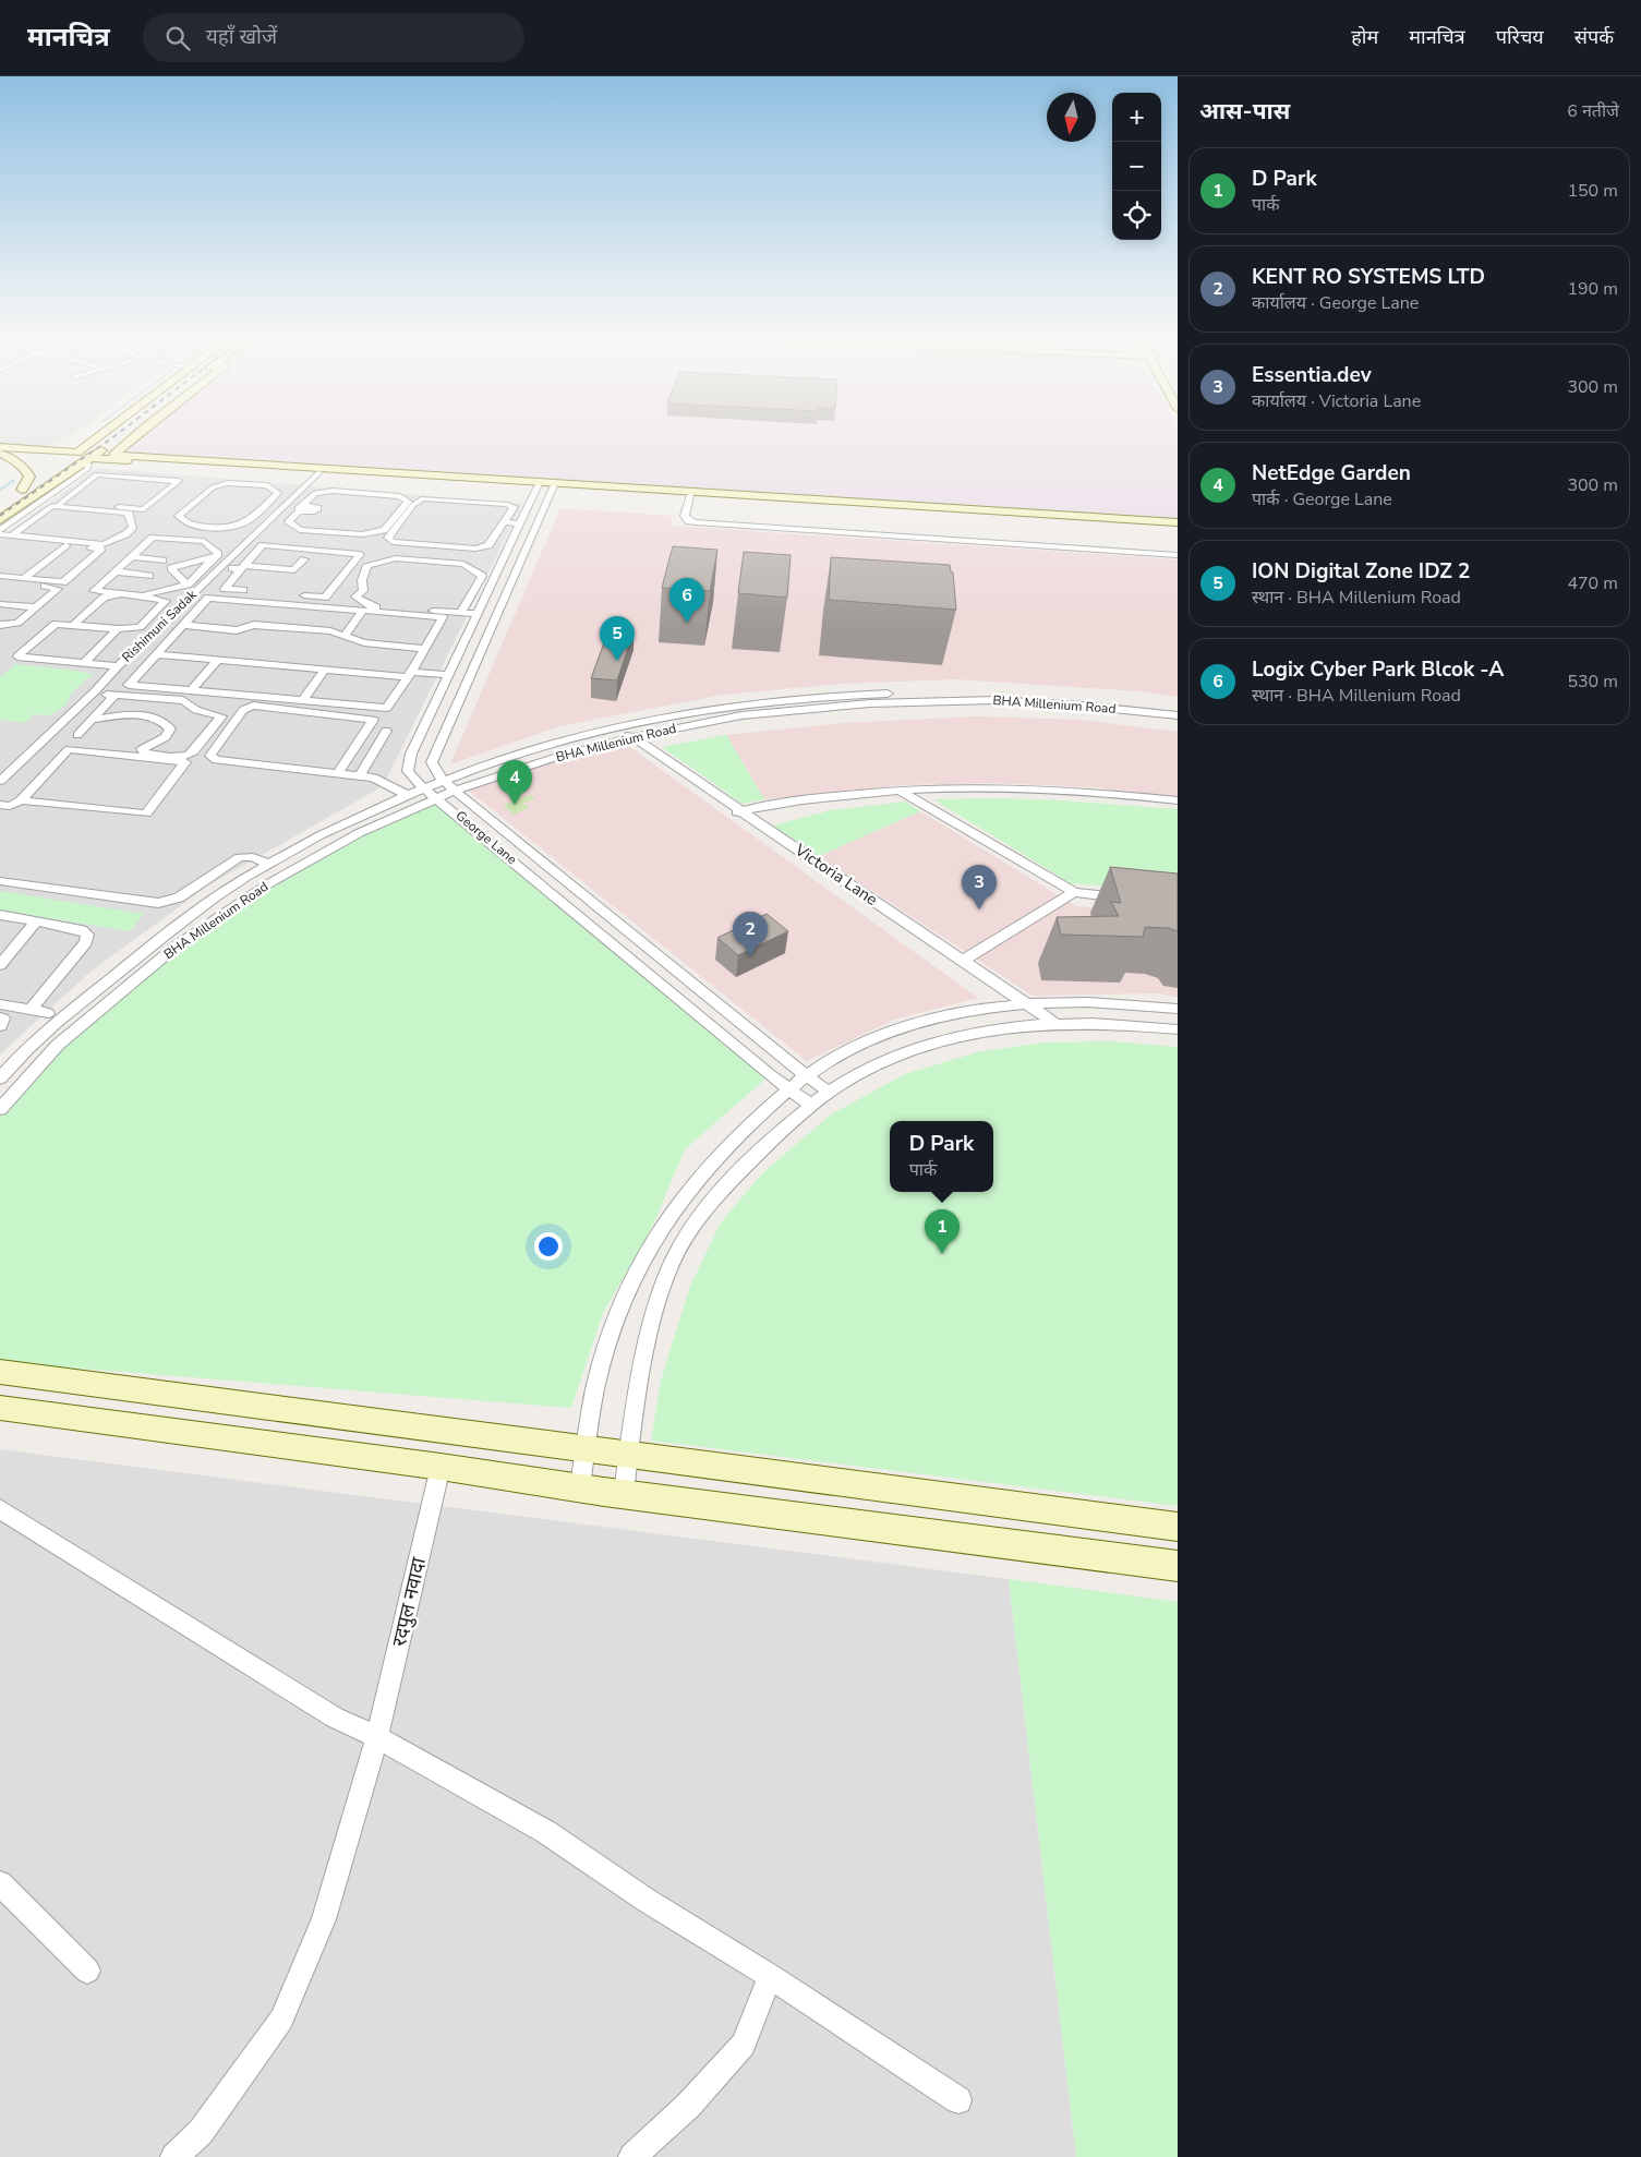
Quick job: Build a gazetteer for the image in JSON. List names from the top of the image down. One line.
{"streets":{"street":["Rishimuni Sadak","BHA Millenium Road","George Lane","Victoria Lane","रदपुल नवादा"]},"crossings":[["BHA Millenium Road","George Lane"],["BHA Millenium Road","Victoria Lane"]],"north":"bottom","page":{"header":"मानचित्र","search":"यहाँ खोजें","nav":["होम","मानचित्र","परिचय","संपर्क"],"heading":["आस-पास","6 नतीजे"],"map_buttons":["+","−"],"list":[{"mark":"1","name":"D Park","note":"पार्क","value":"150 m"},{"mark":"2","name":"KENT RO SYSTEMS LTD","note":"कार्यालय · George Lane","value":"190 m"},{"mark":"3","name":"Essentia.dev","note":"कार्यालय · Victoria Lane","value":"300 m"},{"mark":"4","name":"NetEdge Garden","note":"पार्क · George Lane","value":"300 m"},{"mark":"5","name":"ION Digital Zone IDZ 2","note":"स्थान · BHA Millenium Road","value":"470 m"},{"mark":"6","name":"Logix Cyber Park Blcok -A","note":"स्थान · BHA Millenium Road","value":"530 m"}],"pins":["6","5","4","3","2","1"],"popup":["D Park","पार्क"]}}
